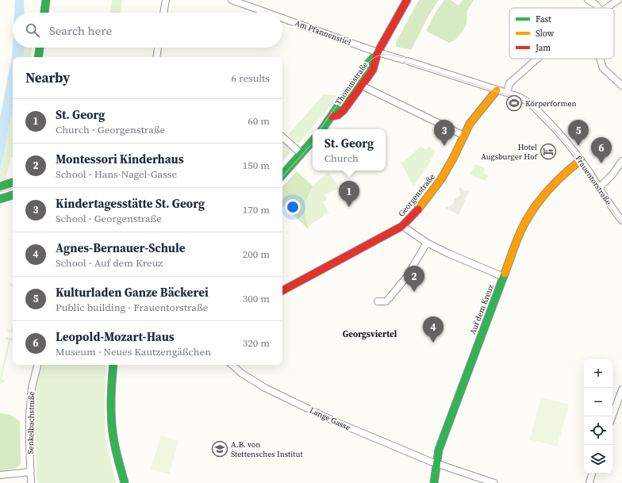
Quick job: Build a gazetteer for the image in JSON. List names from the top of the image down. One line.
{"streets":{"street":["Am Pfannenstiel","Thommstraße","Frauentorstraße","Georgenstraße","Auf dem Kreuz","Lange Gasse","Senkelbachstraße"]},"crossings":[["Am Pfannenstiel","Thommstraße"],["Am Pfannenstiel","Frauentorstraße"],["Frauentorstraße","Georgenstraße"],["Frauentorstraße","Auf dem Kreuz"],["Auf dem Kreuz","Lange Gasse"]],"districts":["Georgsviertel"],"places":{"sports":["Körperformen"],"hotel":["Hotel Augsburger Hof"],"school or university":["A.B. von Stettensches Institut"]},"legend":["Fast","Slow","Jam"],"page":{"search":"Search here","heading":["Nearby","6 results"],"list":[{"mark":"1","name":"St. Georg","note":"Church · Georgenstraße","value":"60 m"},{"mark":"2","name":"Montessori Kinderhaus","note":"School · Hans-Nagel-Gasse","value":"150 m"},{"mark":"3","name":"Kindertagesstätte St. Georg","note":"School · Georgenstraße","value":"170 m"},{"mark":"4","name":"Agnes-Bernauer-Schule","note":"School · Auf dem Kreuz","value":"200 m"},{"mark":"5","name":"Kulturladen Ganze Bäckerei","note":"Public building · Frauentorstraße","value":"300 m"},{"mark":"6","name":"Leopold-Mozart-Haus","note":"Museum · Neues Kautzengäßchen","value":"320 m"}],"pins":["3","5","6","1","2","4"],"popup":["St. Georg","Church"],"map_buttons":["+","−"]}}
